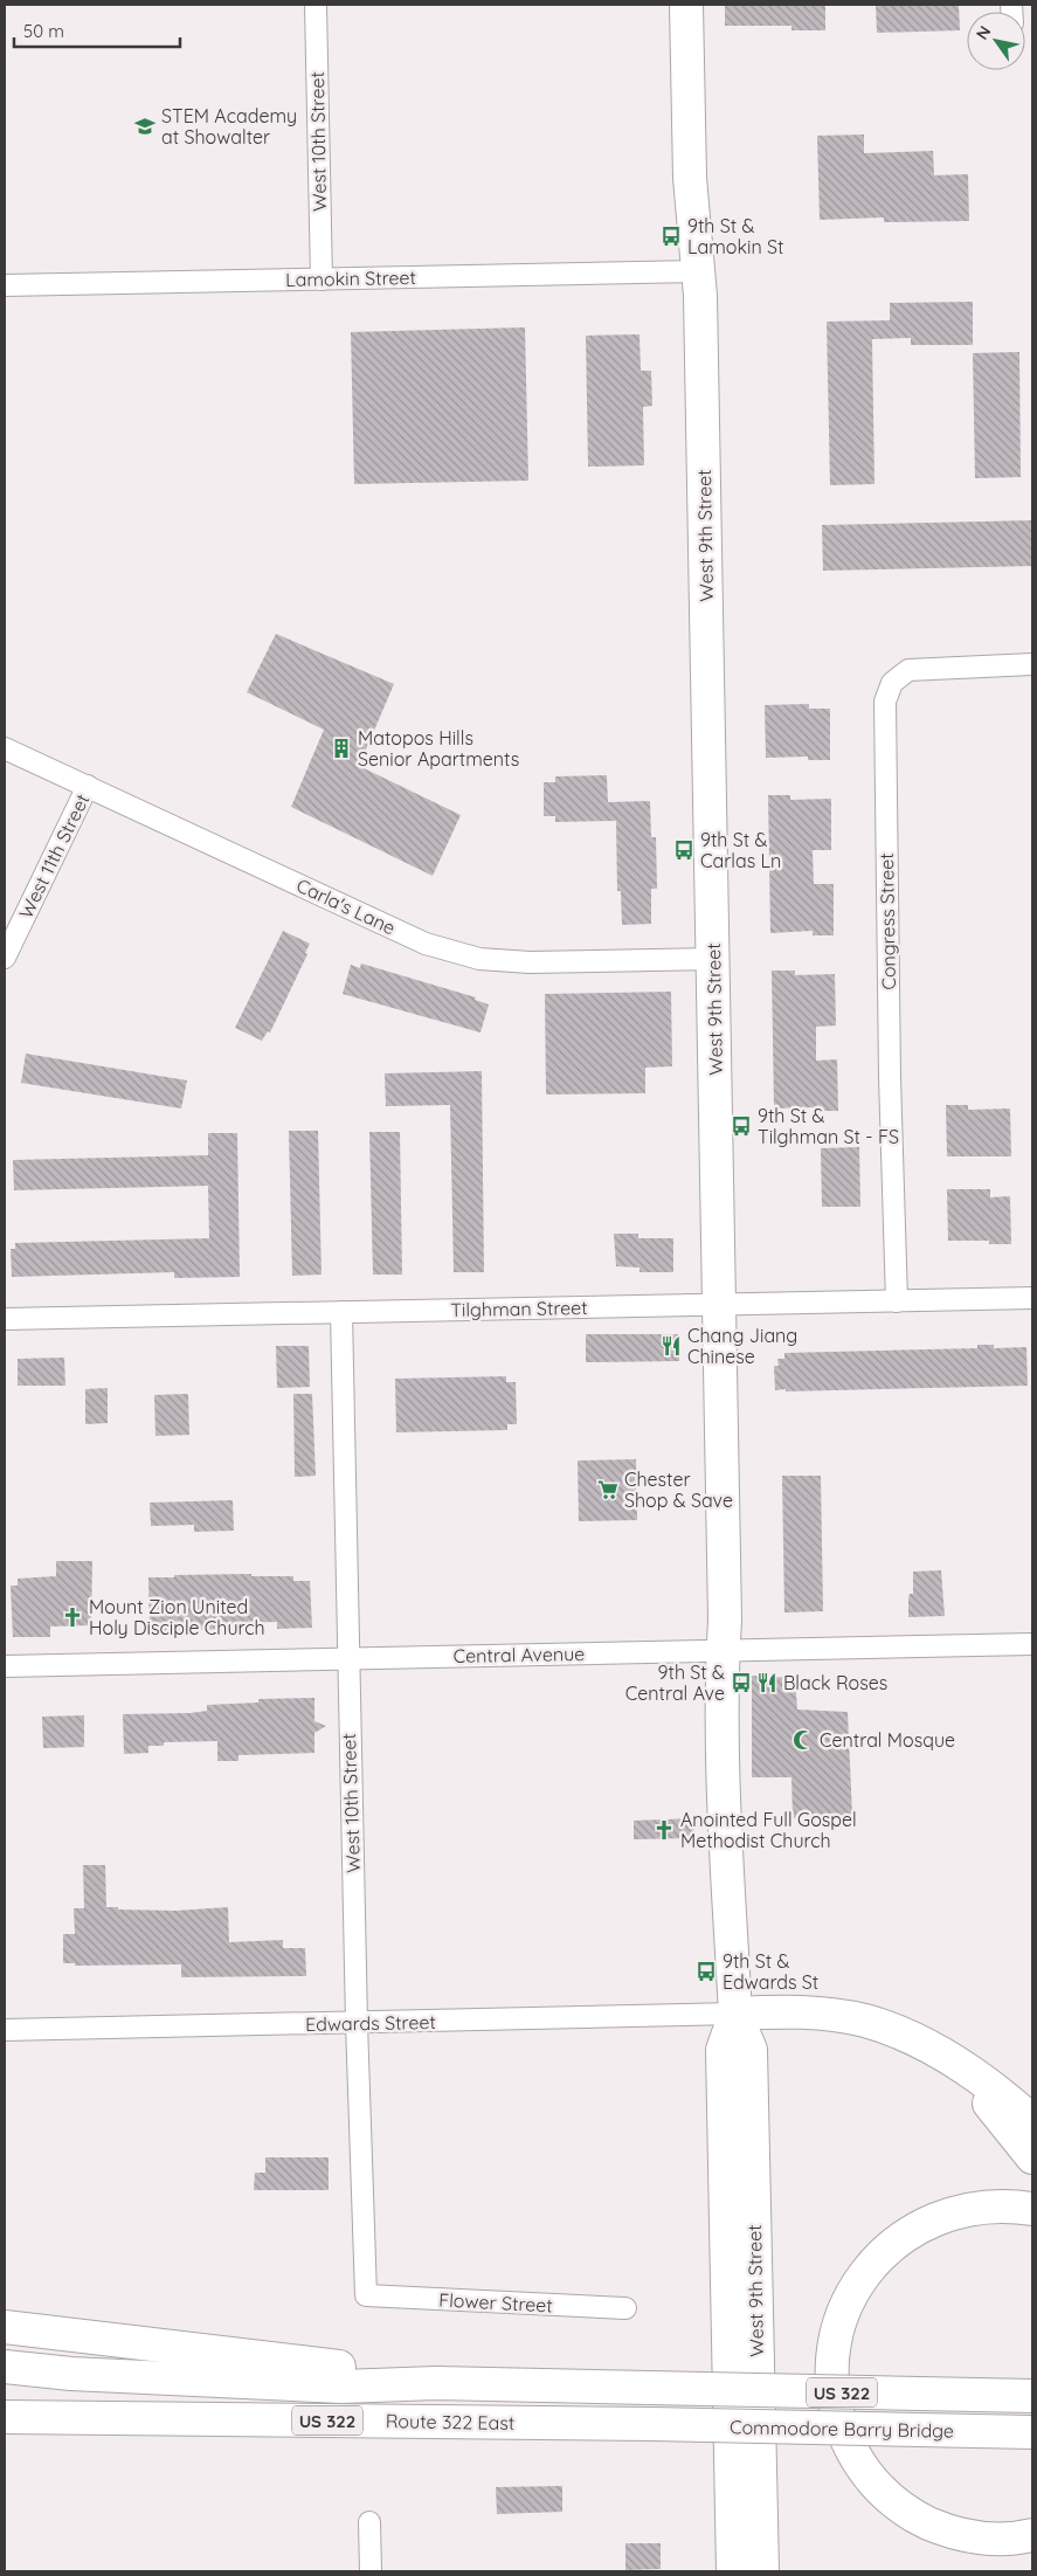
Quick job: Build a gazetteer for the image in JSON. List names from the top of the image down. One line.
{"streets":{"main road":["West 9th Street","US 322","Route 322 East","Commodore Barry Bridge"],"street":["West 10th Street","Lamokin Street","West 11th Street","Carla's Lane","Congress Street","Tilghman Street","Central Avenue","Edwards Street","Flower Street"]},"crossings":[["West 10th Street","Lamokin Street"],["West 10th Street","Tilghman Street"],["West 10th Street","Central Avenue"],["West 10th Street","Edwards Street"],["West 10th Street","Flower Street"],["Lamokin Street","West 9th Street"],["West 9th Street","Carla's Lane"],["West 9th Street","Tilghman Street"],["West 9th Street","Central Avenue"],["West 9th Street","Edwards Street"],["West 11th Street","Carla's Lane"],["Congress Street","Tilghman Street"],["US 322","Commodore Barry Bridge"],["Route 322 East","Commodore Barry Bridge"]],"places":{"school or university":["STEM Academy at Showalter"],"bus stop":["9th St & Lamokin St","9th St & Carlas Ln","9th St & Tilghman St - FS","9th St & Central Ave","9th St & Edwards St"],"building":["Matopos Hills Senior Apartments"],"restaurant":["Chang Jiang Chinese","Black Roses"],"supermarket":["Chester Shop & Save"],"church":["Mount Zion United Holy Disciple Church","Anointed Full Gospel Methodist Church"],"mosque":["Central Mosque"]},"scale_bar":"50 m","north":"top left"}
